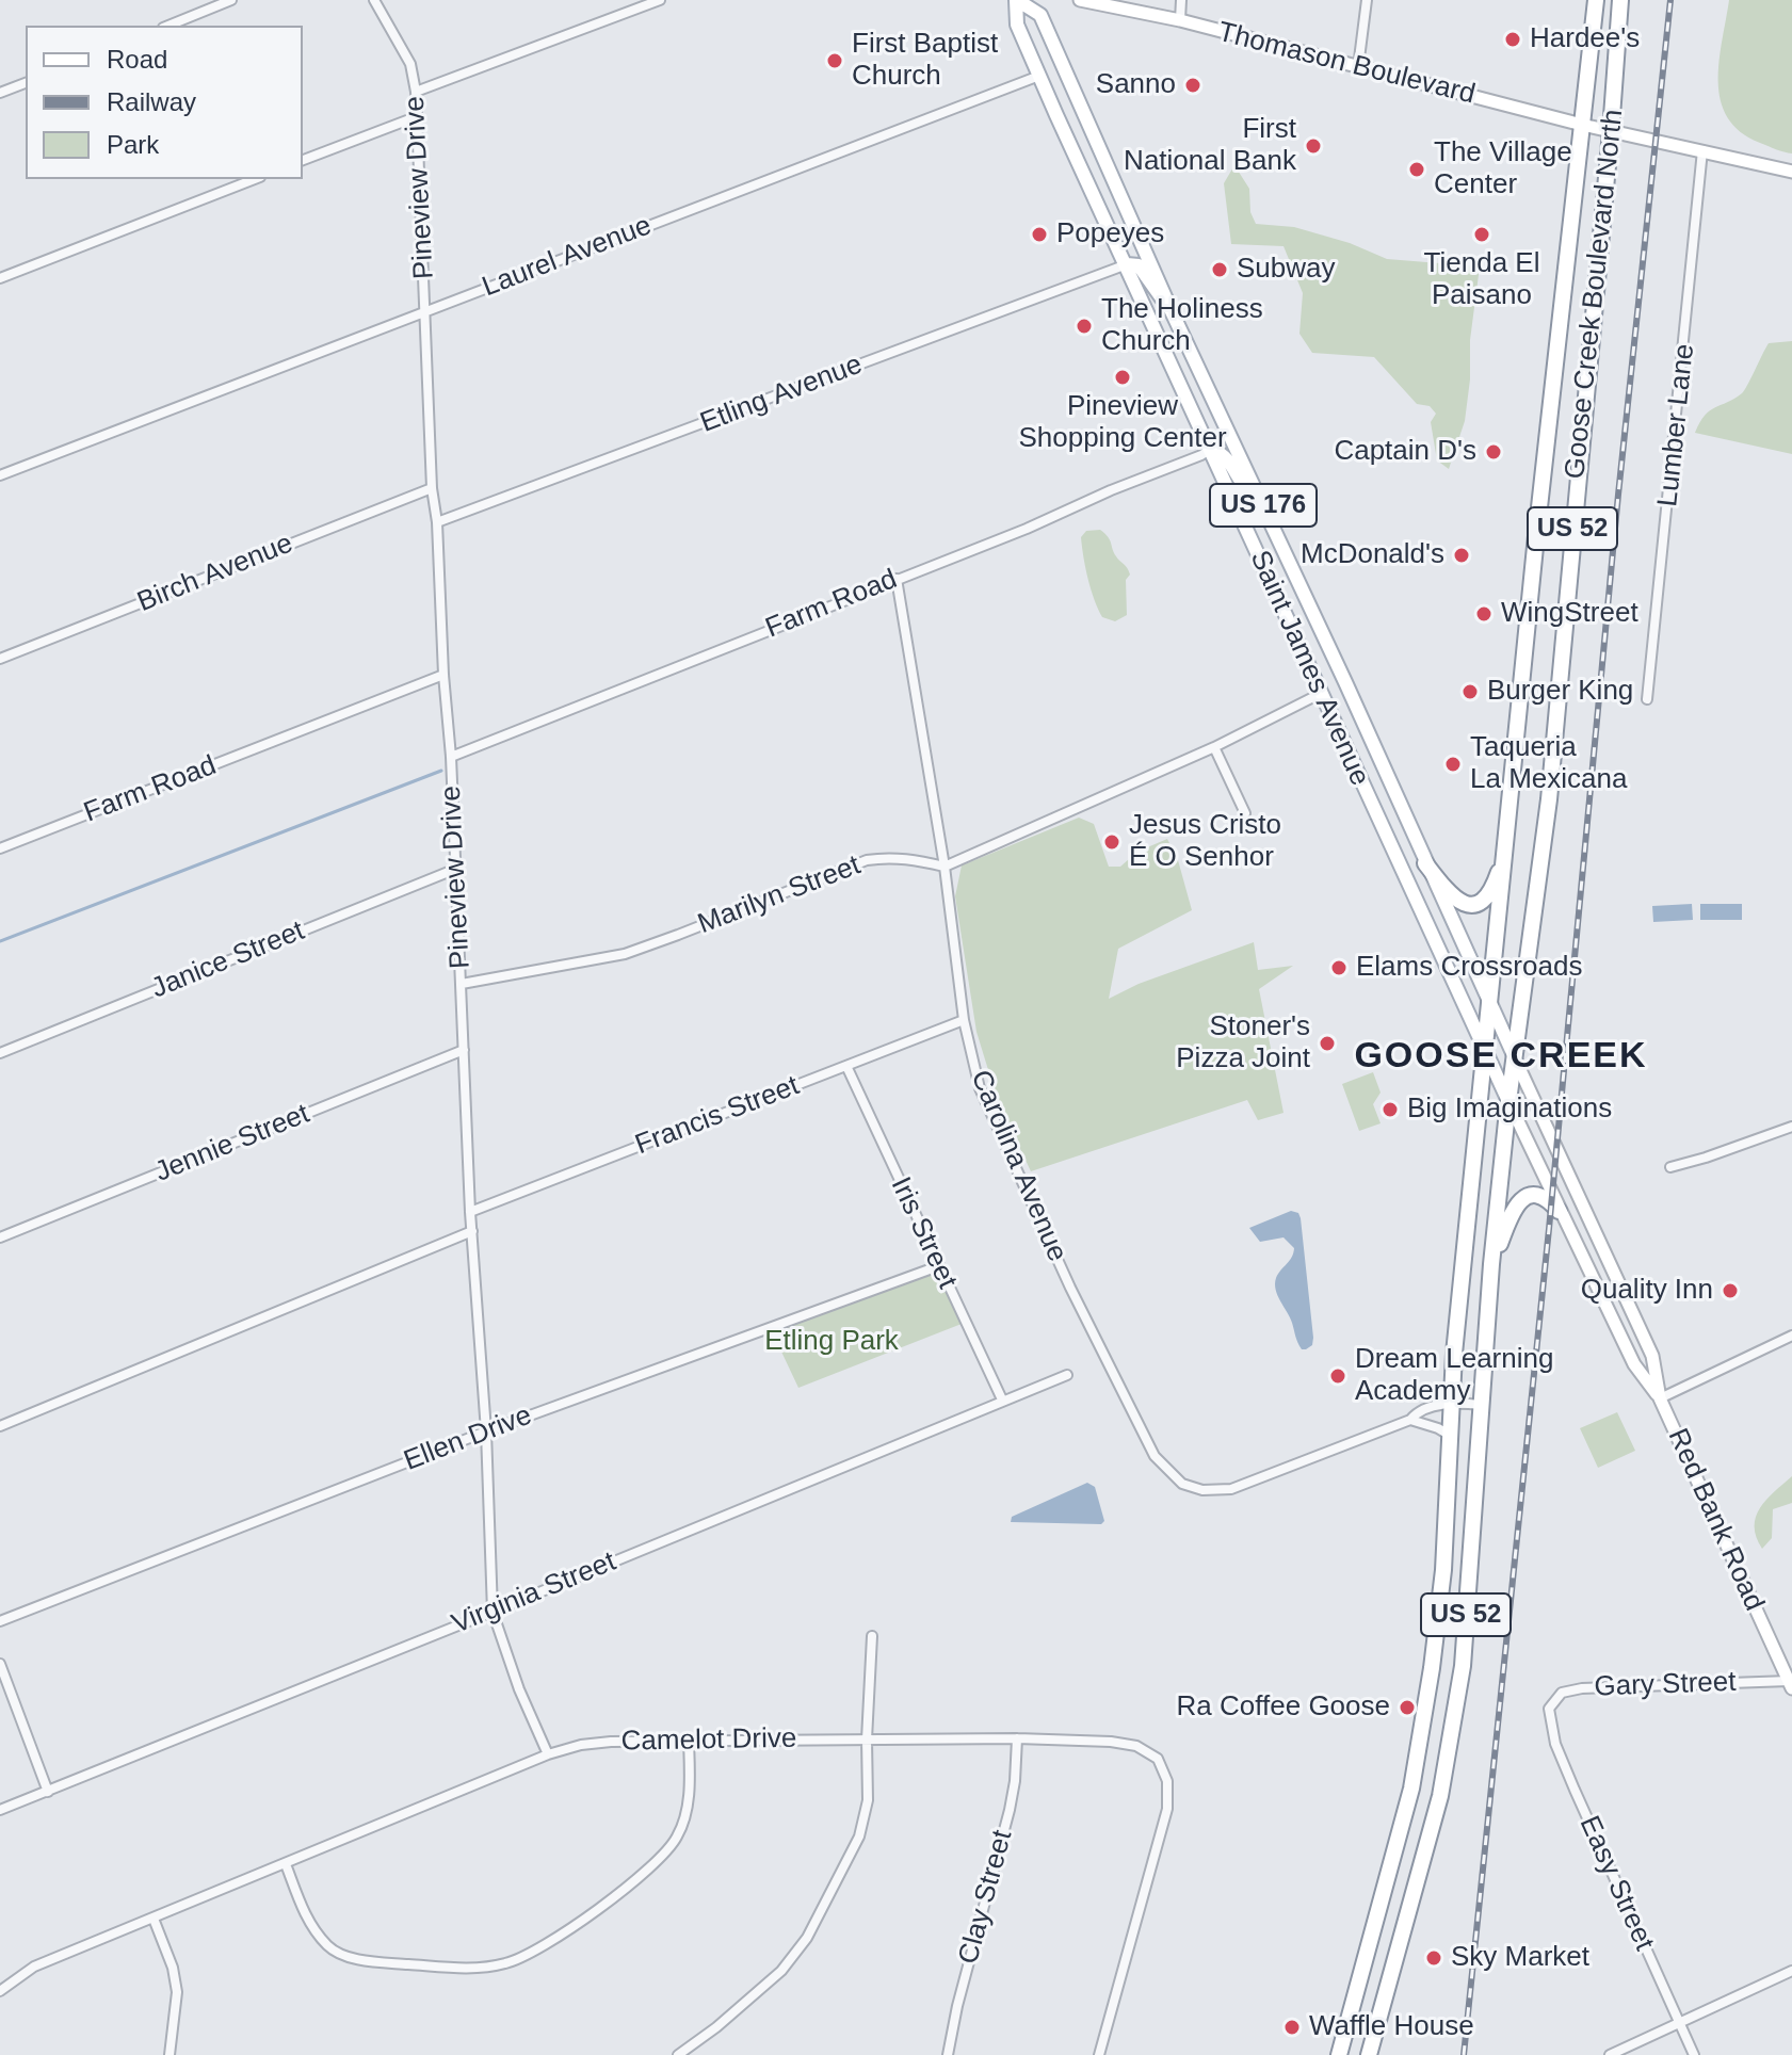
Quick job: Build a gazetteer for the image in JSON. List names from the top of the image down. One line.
{"streets":{"highway":["Goose Creek Boulevard North","US 52"],"main road":["Thomason Boulevard","US 176","Saint James Avenue","Red Bank Road"],"street":["Pineview Drive","Laurel Avenue","Etling Avenue","Lumber Lane","Birch Avenue","Farm Road","Marilyn Street","Janice Street","Francis Street","Jennie Street","Carolina Avenue","Iris Street","Ellen Drive","Virginia Street","Gary Street","Camelot Drive","Easy Street","Clay Street"]},"crossings":[["Thomason Boulevard","Goose Creek Boulevard North"],["Thomason Boulevard","Lumber Lane"],["Thomason Boulevard","US 52"],["Pineview Drive","Laurel Avenue"],["Pineview Drive","Etling Avenue"],["Pineview Drive","Birch Avenue"],["Pineview Drive","Farm Road"],["Pineview Drive","Marilyn Street"],["Pineview Drive","Janice Street"],["Pineview Drive","Francis Street"],["Pineview Drive","Jennie Street"],["Pineview Drive","Ellen Drive"],["Pineview Drive","Virginia Street"],["Pineview Drive","Camelot Drive"],["Laurel Avenue","Saint James Avenue"],["Goose Creek Boulevard North","Saint James Avenue"],["Goose Creek Boulevard North","Carolina Avenue"],["Goose Creek Boulevard North","Red Bank Road"],["Etling Avenue","Saint James Avenue"],["US 52","Saint James Avenue"],["US 52","Carolina Avenue"],["Farm Road","Saint James Avenue"],["Farm Road","Carolina Avenue"],["Saint James Avenue","Red Bank Road"],["Marilyn Street","Carolina Avenue"],["Francis Street","Carolina Avenue"],["Francis Street","Iris Street"],["Iris Street","Ellen Drive"],["Iris Street","Virginia Street"],["Red Bank Road","Gary Street"],["Gary Street","Easy Street"],["Camelot Drive","Clay Street"]],"districts":["GOOSE CREEK"],"parks":["Etling Park"],"places":["Hardee's","First Baptist Church","Sanno","First National Bank","The Village Center","Popeyes","Tienda El Paisano","Subway","The Holiness Church","Pineview Shopping Center","Captain D's","McDonald's","WingStreet","Burger King","Taqueria La Mexicana","Jesus Cristo É O Senhor","Elams Crossroads","Stoner's Pizza Joint","Big Imaginations","Quality Inn","Dream Learning Academy","Ra Coffee Goose","Sky Market","Waffle House"],"legend":["Road","Railway","Park"]}
